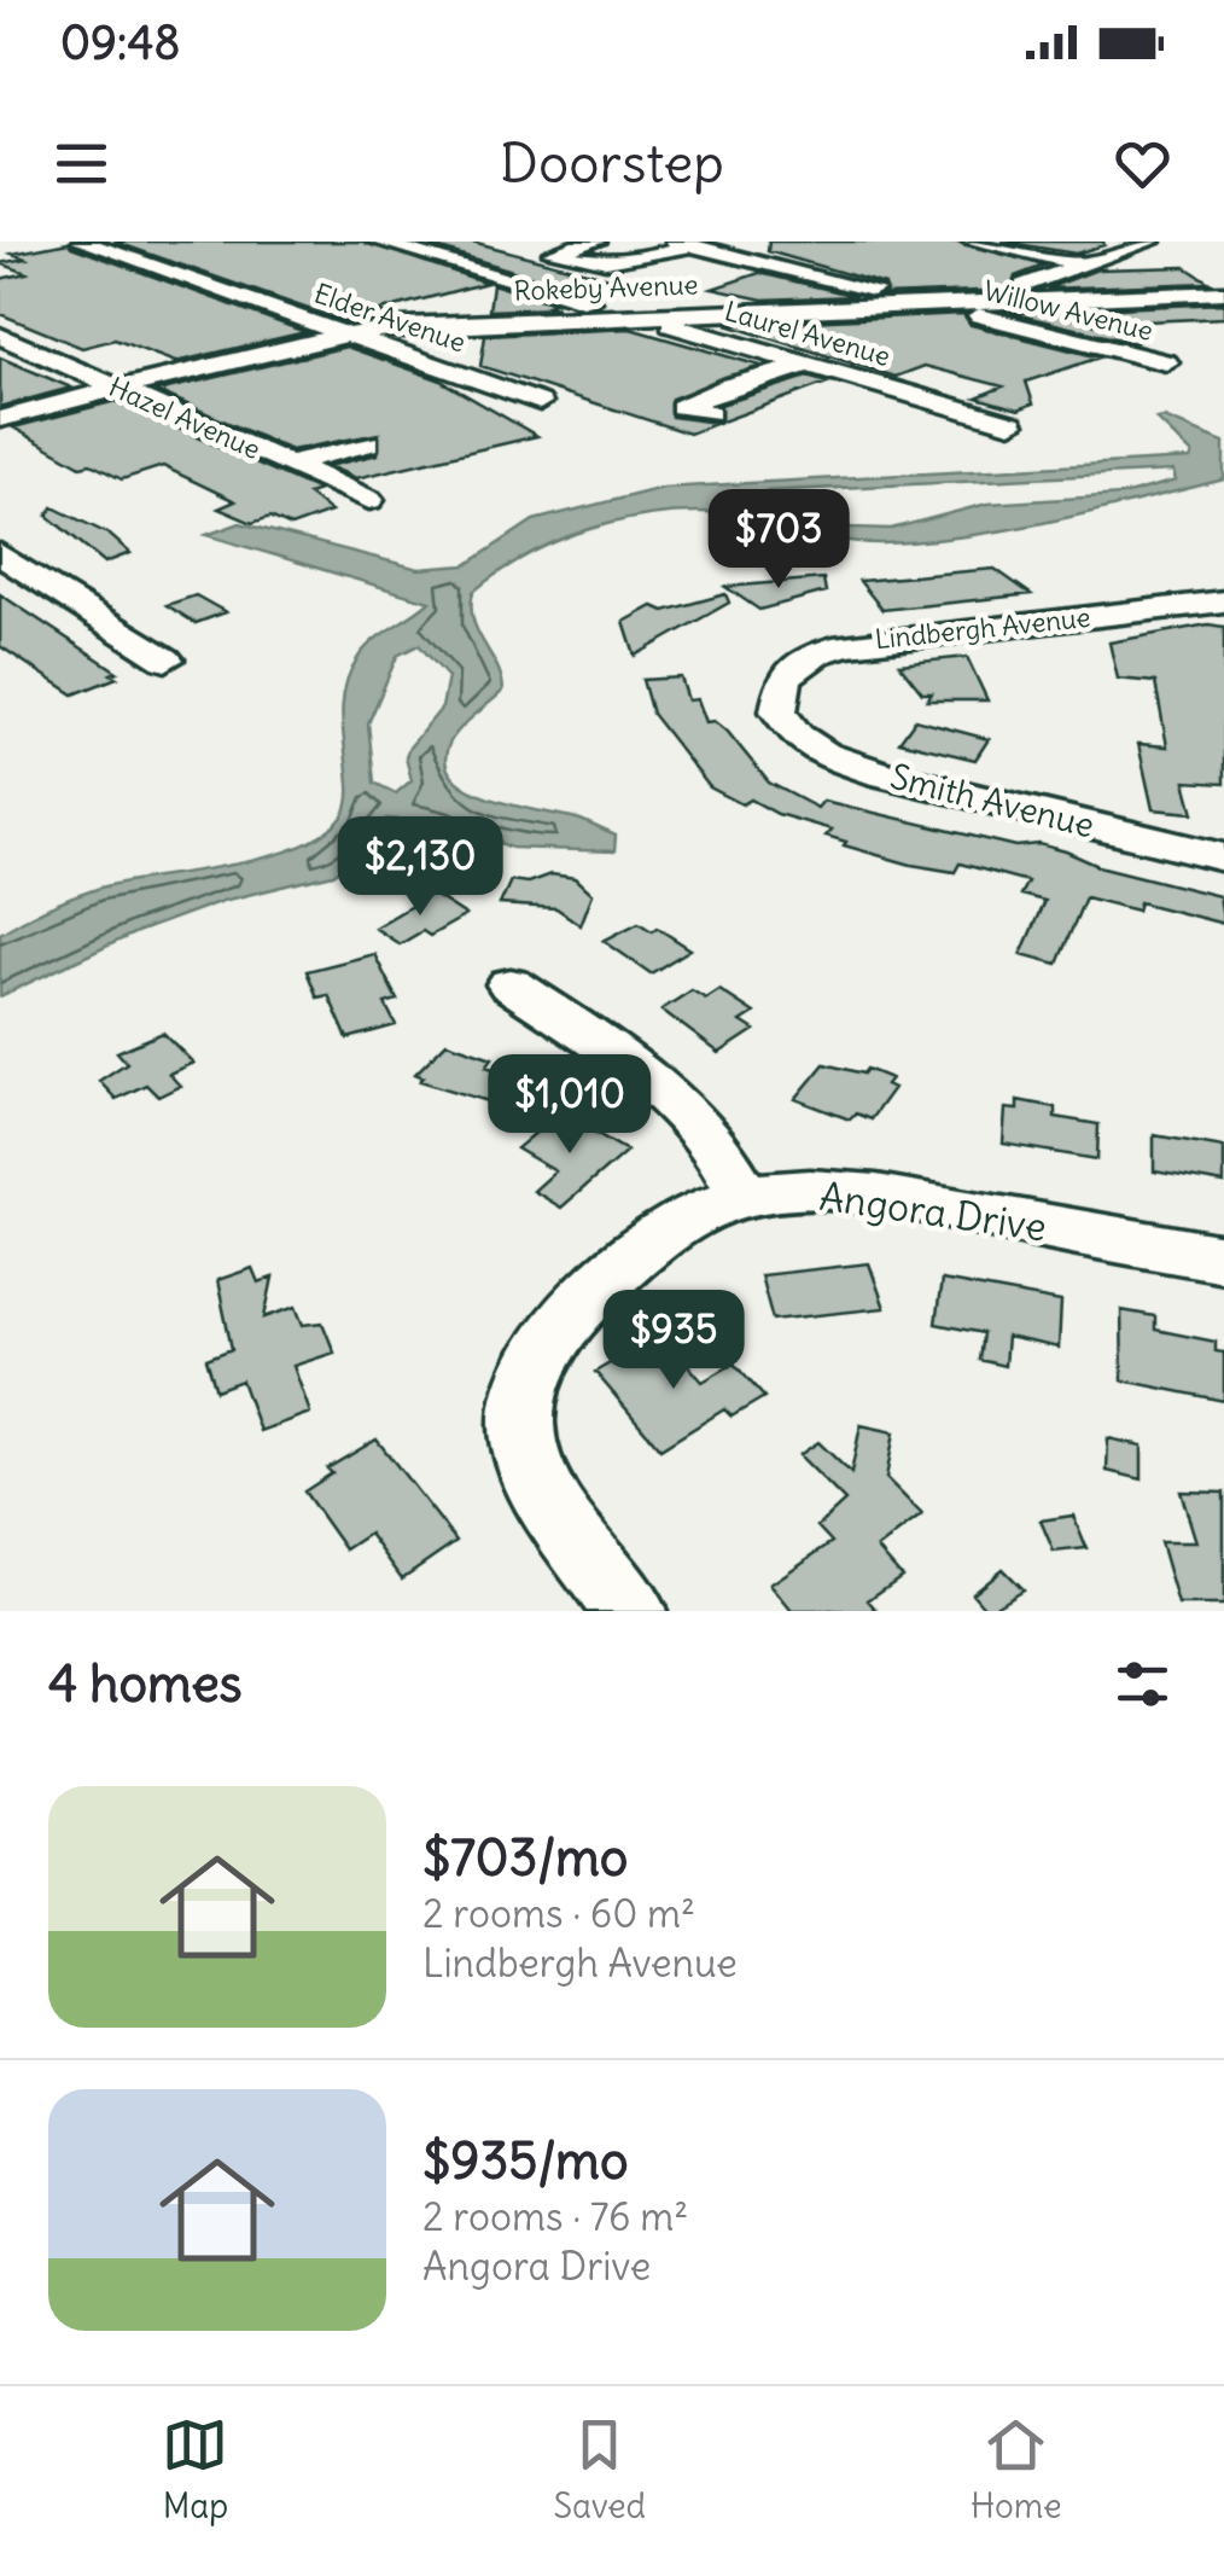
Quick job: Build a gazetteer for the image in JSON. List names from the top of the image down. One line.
{"streets":{"street":["Rokeby Avenue","Willow Avenue","Elder Avenue","Laurel Avenue","Hazel Avenue","Lindbergh Avenue","Smith Avenue","Angora Drive"]},"crossings":[["Rokeby Avenue","Willow Avenue"],["Rokeby Avenue","Elder Avenue"],["Rokeby Avenue","Laurel Avenue"],["Rokeby Avenue","Hazel Avenue"],["Lindbergh Avenue","Smith Avenue"]],"page":{"status":"09:48","header":"Doorstep","price":["$703","$2,130","$1,010","$935"],"heading":"4 homes","list":[{"name":"$703/mo","note":"2 rooms · 60 m² · Lindbergh Avenue"},{"name":"$935/mo","note":"2 rooms · 76 m² · Angora Drive"}],"tabs":["Map","Saved","Home"]}}
